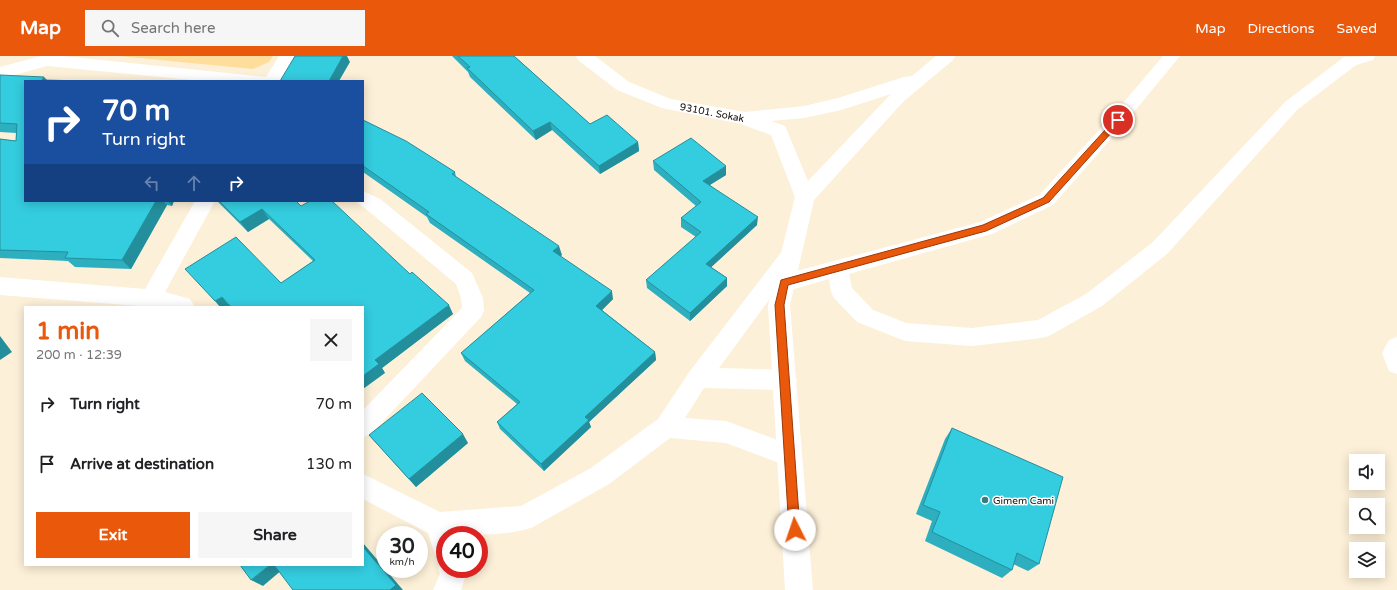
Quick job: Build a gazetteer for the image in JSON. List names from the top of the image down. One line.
{"streets":{"street":["93101. Sokak"]},"places":["Gimem Cami"],"page":{"header":"Map","search":"Search here","nav":["Map","Directions","Saved"],"turn":["70 m","Turn right"],"heading":["1 min","200 m · 12:39"],"list":[{"name":"Turn right","value":"70 m"},{"name":"Arrive at destination","value":"130 m"}],"buttons":["Exit","Share"],"speed":"30 km/h","limit":"40"}}
